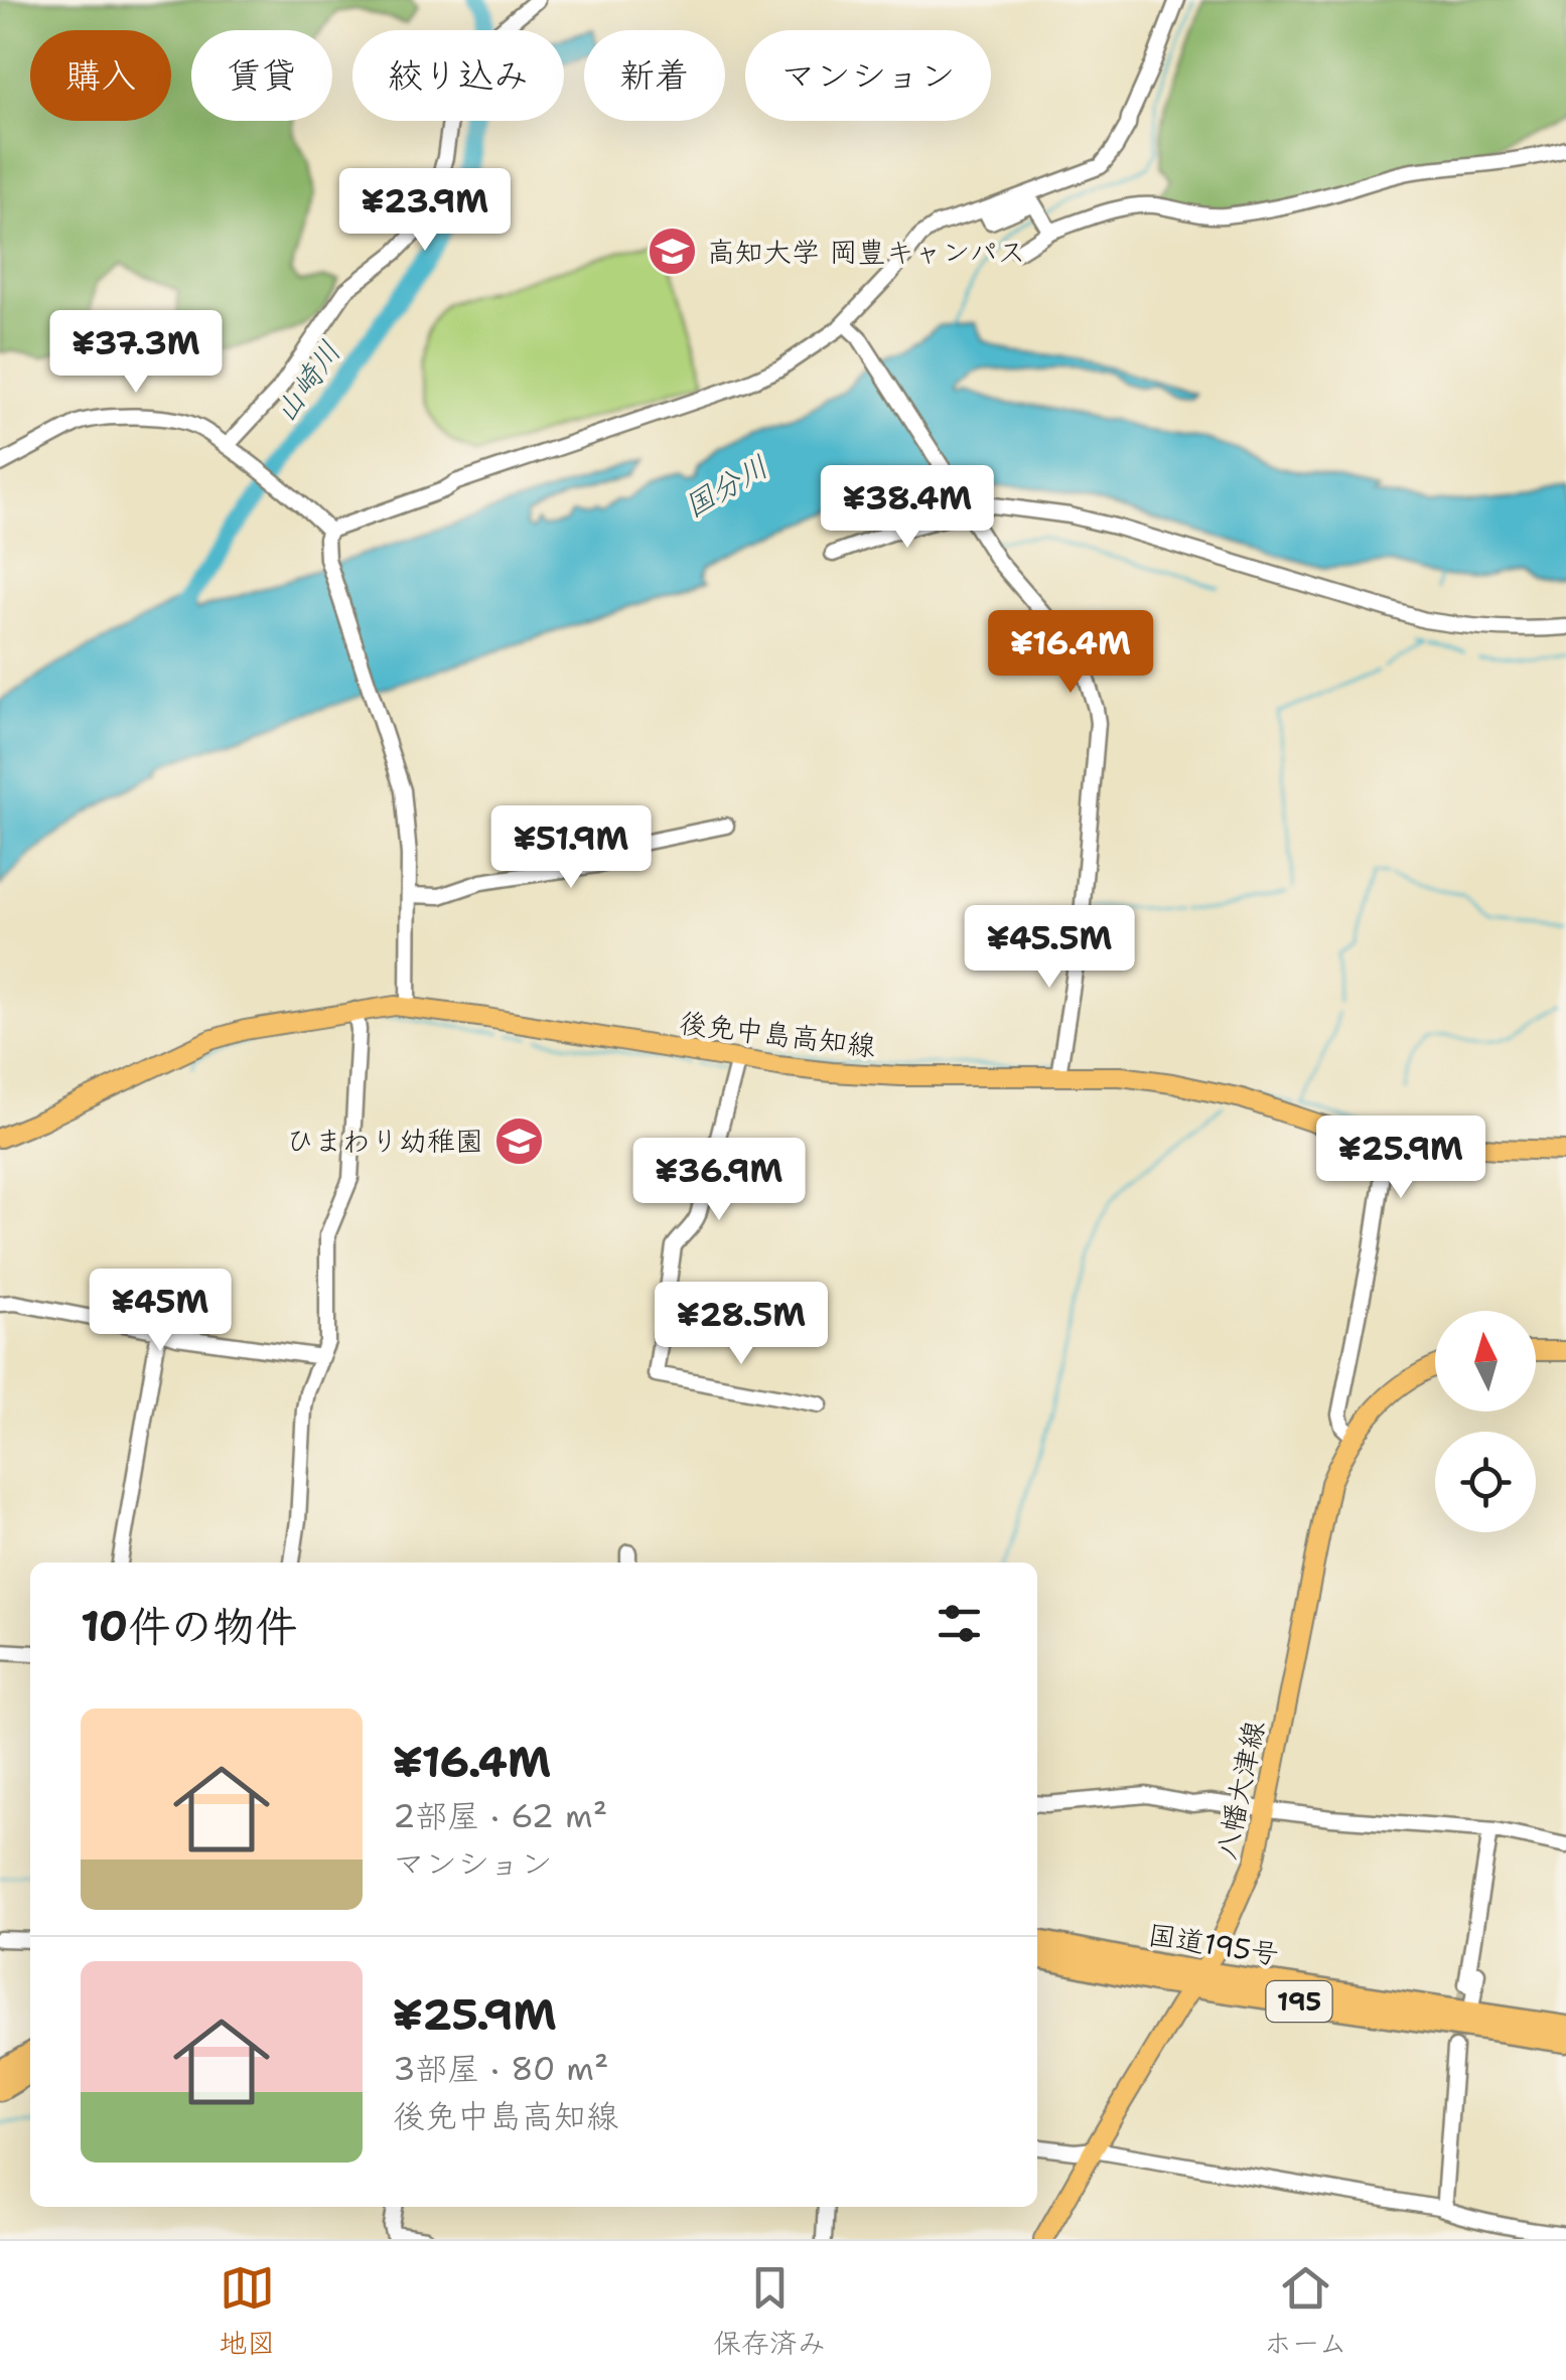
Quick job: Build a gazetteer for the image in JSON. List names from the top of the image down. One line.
{"streets":{"highway":["国道195号","195"],"main road":["後免中島高知線","八幡大津線"]},"crossings":[["八幡大津線","国道195号"]],"water":["山崎川","国分川"],"places":{"school or university":["高知大学 岡豊キャンパス","ひまわり幼稚園"]},"north":"top","page":{"chip":["購入","賃貸","絞り込み","新着","マンション"],"price":["¥23.9M","¥37.3M","¥38.4M","¥16.4M","¥51.9M","¥45.5M","¥25.9M","¥36.9M","¥45M","¥28.5M"],"heading":"10件の物件","list":[{"name":"¥16.4M","note":"2部屋 · 62 m² · マンション"},{"name":"¥25.9M","note":"3部屋 · 80 m² · 後免中島高知線"}],"tabs":["地図","保存済み","ホーム"]}}
